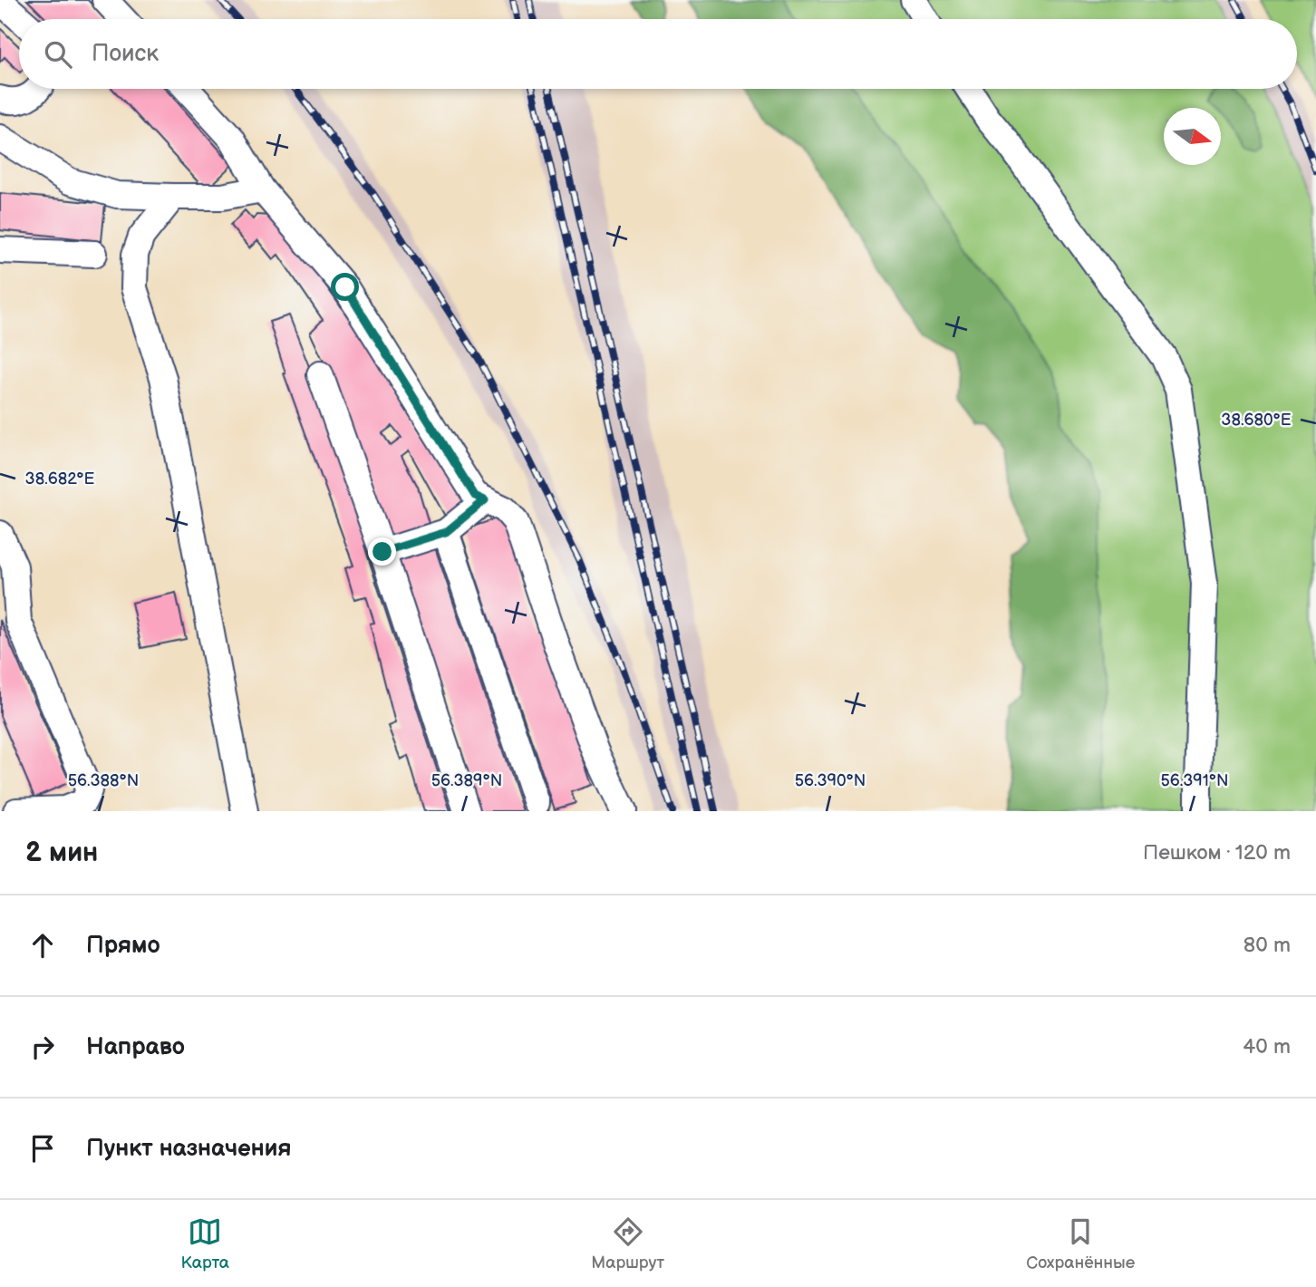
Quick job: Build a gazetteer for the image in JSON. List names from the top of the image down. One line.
{"north":"right","page":{"search":"Поиск","heading":["2 мин","Пешком · 120 m"],"list":[["Прямо","80 m"],["Направо","40 m"],"Пункт назначения"],"nav":["Карта","Маршрут","Сохранённые"]},"coordinates":["38.680°E","38.682°E","56.388°N","56.389°N","56.390°N","56.391°N"]}
